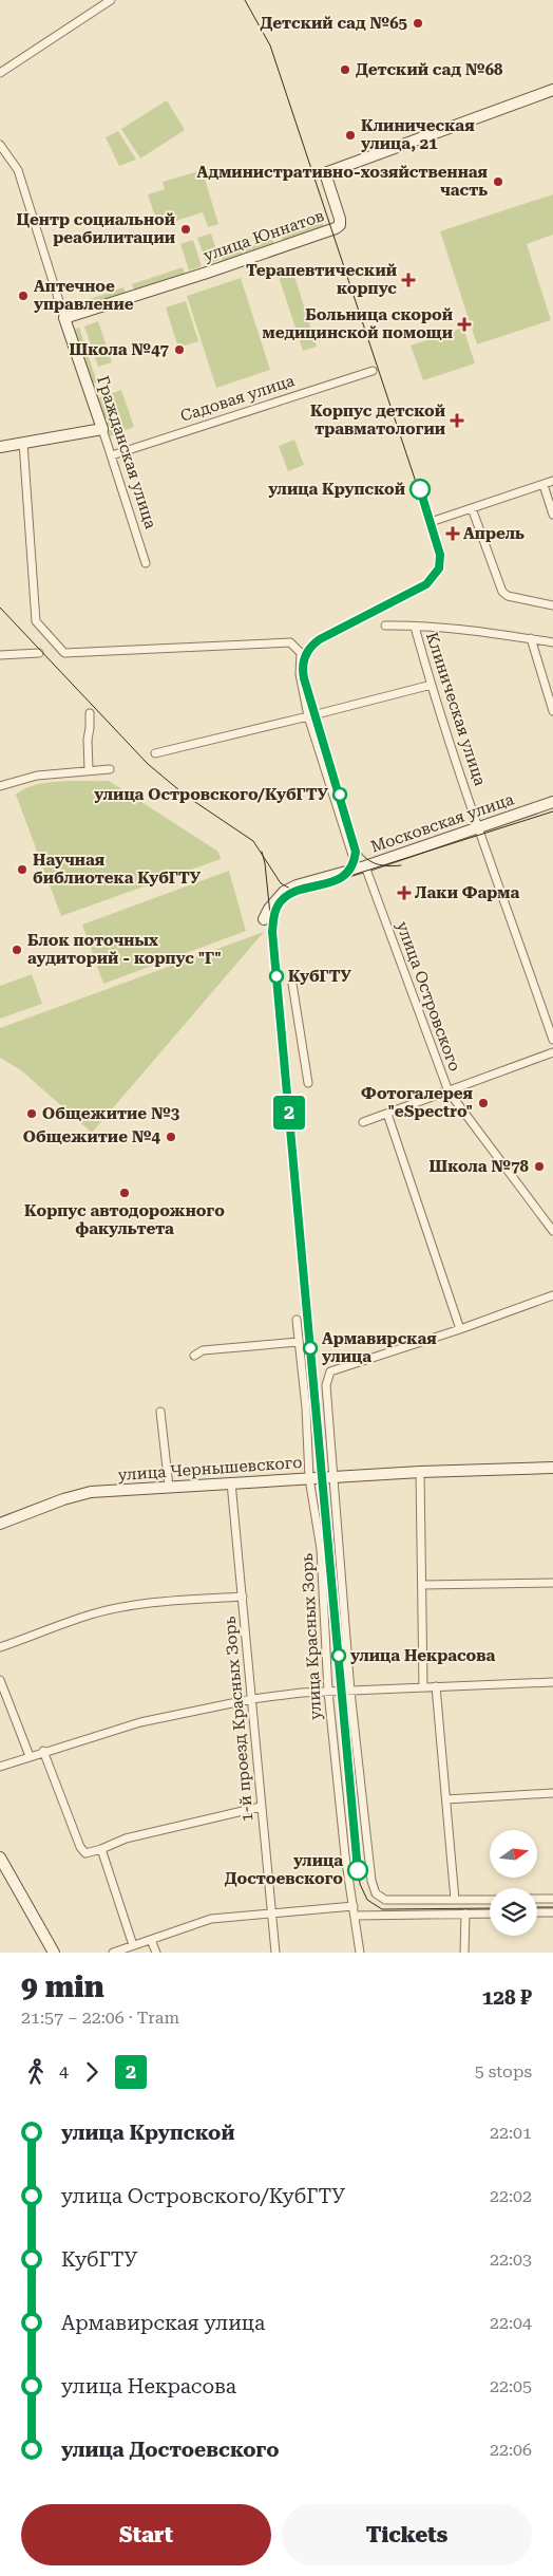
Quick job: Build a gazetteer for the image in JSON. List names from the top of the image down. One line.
{"streets":{"street":["улица Юннатов","Садовая улица","Гражданская улица","Клиническая улица","Московская улица","улица Островского","улица Чернышевского","улица Красных Зорь","1-й проезд Красных Зорь"]},"crossings":[["улица Юннатов","Гражданская улица"],["Садовая улица","Гражданская улица"],["Клиническая улица","Московская улица"],["Московская улица","улица Островского"],["улица Чернышевского","улица Красных Зорь"],["улица Чернышевского","1-й проезд Красных Зорь"]],"places":{"other":["Детский сад №65","Детский сад №68","Клиническая улица, 21","Административно-хозяйственная часть","Центр социальной реабилитации","Аптечное управление","Школа №47","улица Крупской","улица Островского/КубГТУ","Научная библиотека КубГТУ","Блок поточных аудиторий - корпус \"Г\"","КубГТУ","Фотогалерея \"eSpectro\"","Общежитие №3","Общежитие №4","Школа №78","Корпус автодорожного факультета","Армавирская улица","улица Некрасова","улица Достоевского"],"health":["Терапевтический корпус","Больница скорой медицинской помощи","Корпус детской травматологии","Апрель","Лаки Фарма"]},"lines":["tram line 2"],"north":"right","page":{"on_map":"2","heading":["9 min","21:57 – 22:06 · Tram","128 ₽"],"legs":["4","2","5 stops"],"list":[{"name":"улица Крупской","value":"22:01"},{"name":"улица Островского/КубГТУ","value":"22:02"},{"name":"КубГТУ","value":"22:03"},{"name":"Армавирская улица","value":"22:04"},{"name":"улица Некрасова","value":"22:05"},{"name":"улица Достоевского","value":"22:06"}],"buttons":["Start","Tickets"]}}
